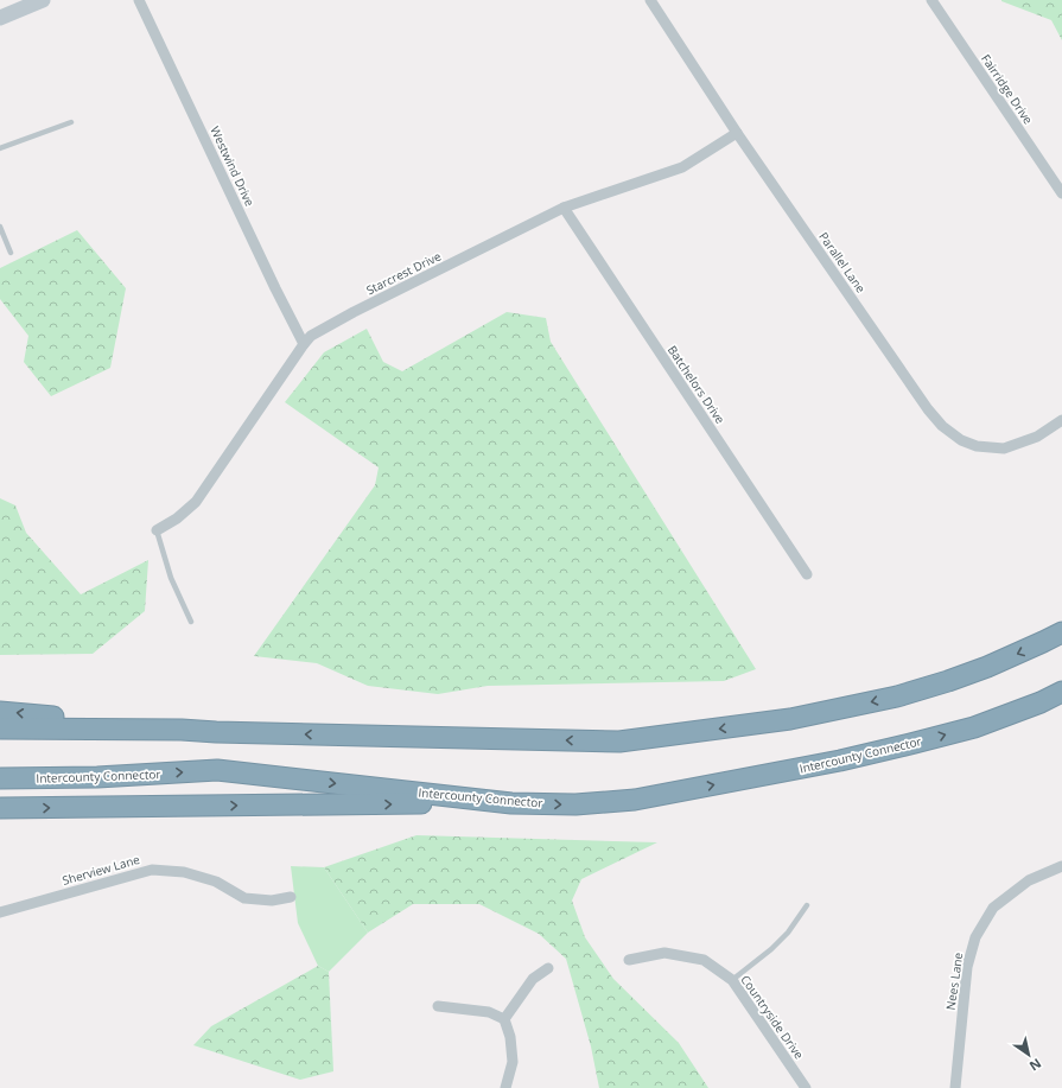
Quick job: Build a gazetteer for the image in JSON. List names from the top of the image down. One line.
{"streets":{"highway":["Intercounty Connector"],"street":["Fairridge Drive","Westwind Drive","Parallel Lane","Starcrest Drive","Batchelors Drive","Sherview Lane","Nees Lane","Countryside Drive"]},"crossings":[["Westwind Drive","Starcrest Drive"],["Parallel Lane","Starcrest Drive"],["Starcrest Drive","Batchelors Drive"]],"north":"bottom right"}
